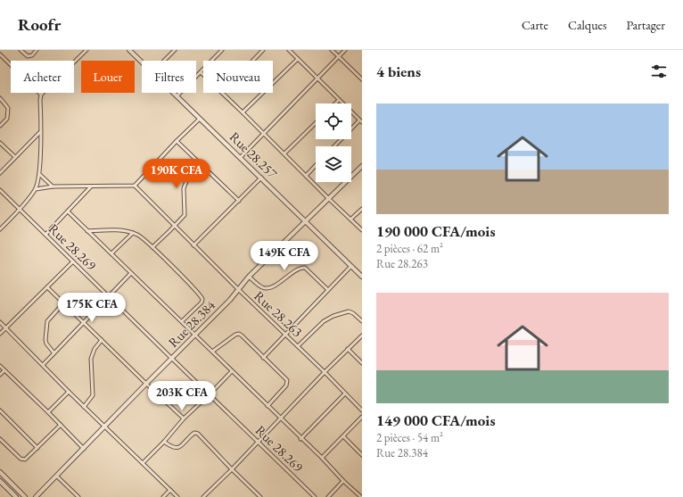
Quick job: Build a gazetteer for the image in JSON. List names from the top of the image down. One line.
{"streets":{"street":["Rue 28.257","Rue 28.269","Rue 28.263","Rue 28.384"]},"crossings":[["Rue 28.257","Rue 28.384"],["Rue 28.269","Rue 28.384"],["Rue 28.263","Rue 28.384"]],"page":{"header":"Roofr","nav":["Carte","Calques","Partager"],"heading":"4 biens","chip":["Acheter","Louer","Filtres","Nouveau"],"list":[{"name":"190 000 CFA/mois","note":"2 pièces · 62 m² · Rue 28.263"},{"name":"149 000 CFA/mois","note":"2 pièces · 54 m² · Rue 28.384"}],"price":["190K CFA","149K CFA","175K CFA","203K CFA"]}}
